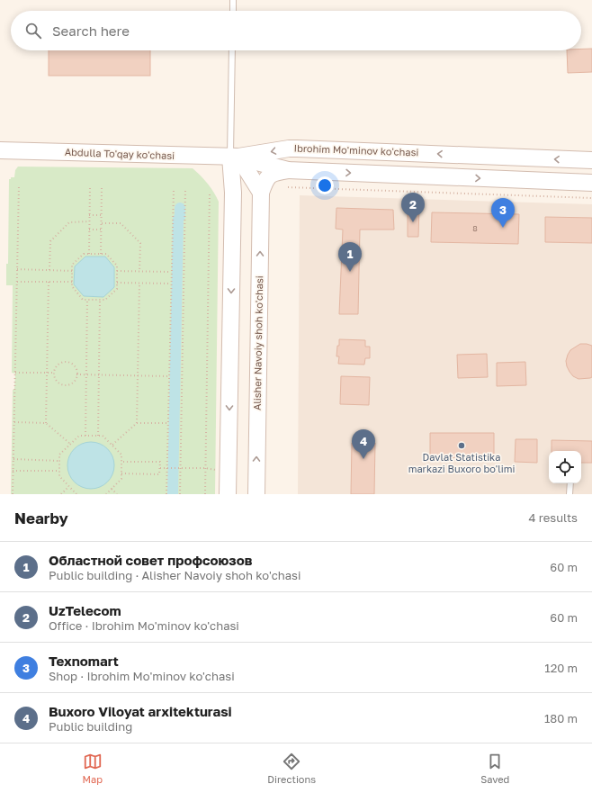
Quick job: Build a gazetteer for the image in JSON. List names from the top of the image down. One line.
{"streets":{"main road":["Ibrohim Mo'minov ko'chasi","Abdulla To'qay ko'chasi","Alisher Navoiy shoh ko'chasi"]},"crossings":[["Ibrohim Mo'minov ko'chasi","Abdulla To'qay ko'chasi"]],"places":["Davlat Statistika markazi Buxoro bo'limi"],"house_numbers":["8"],"page":{"search":"Search here","pins":["2","3","1","4"],"heading":["Nearby","4 results"],"list":[{"mark":"1","name":"Областной совет профсоюзов","note":"Public building · Alisher Navoiy shoh ko'chasi","value":"60 m"},{"mark":"2","name":"UzTelecom","note":"Office · Ibrohim Mo'minov ko'chasi","value":"60 m"},{"mark":"3","name":"Texnomart","note":"Shop · Ibrohim Mo'minov ko'chasi","value":"120 m"},{"mark":"4","name":"Buxoro Viloyat arxitekturasi","note":"Public building","value":"180 m"}],"nav":["Map","Directions","Saved"]}}
